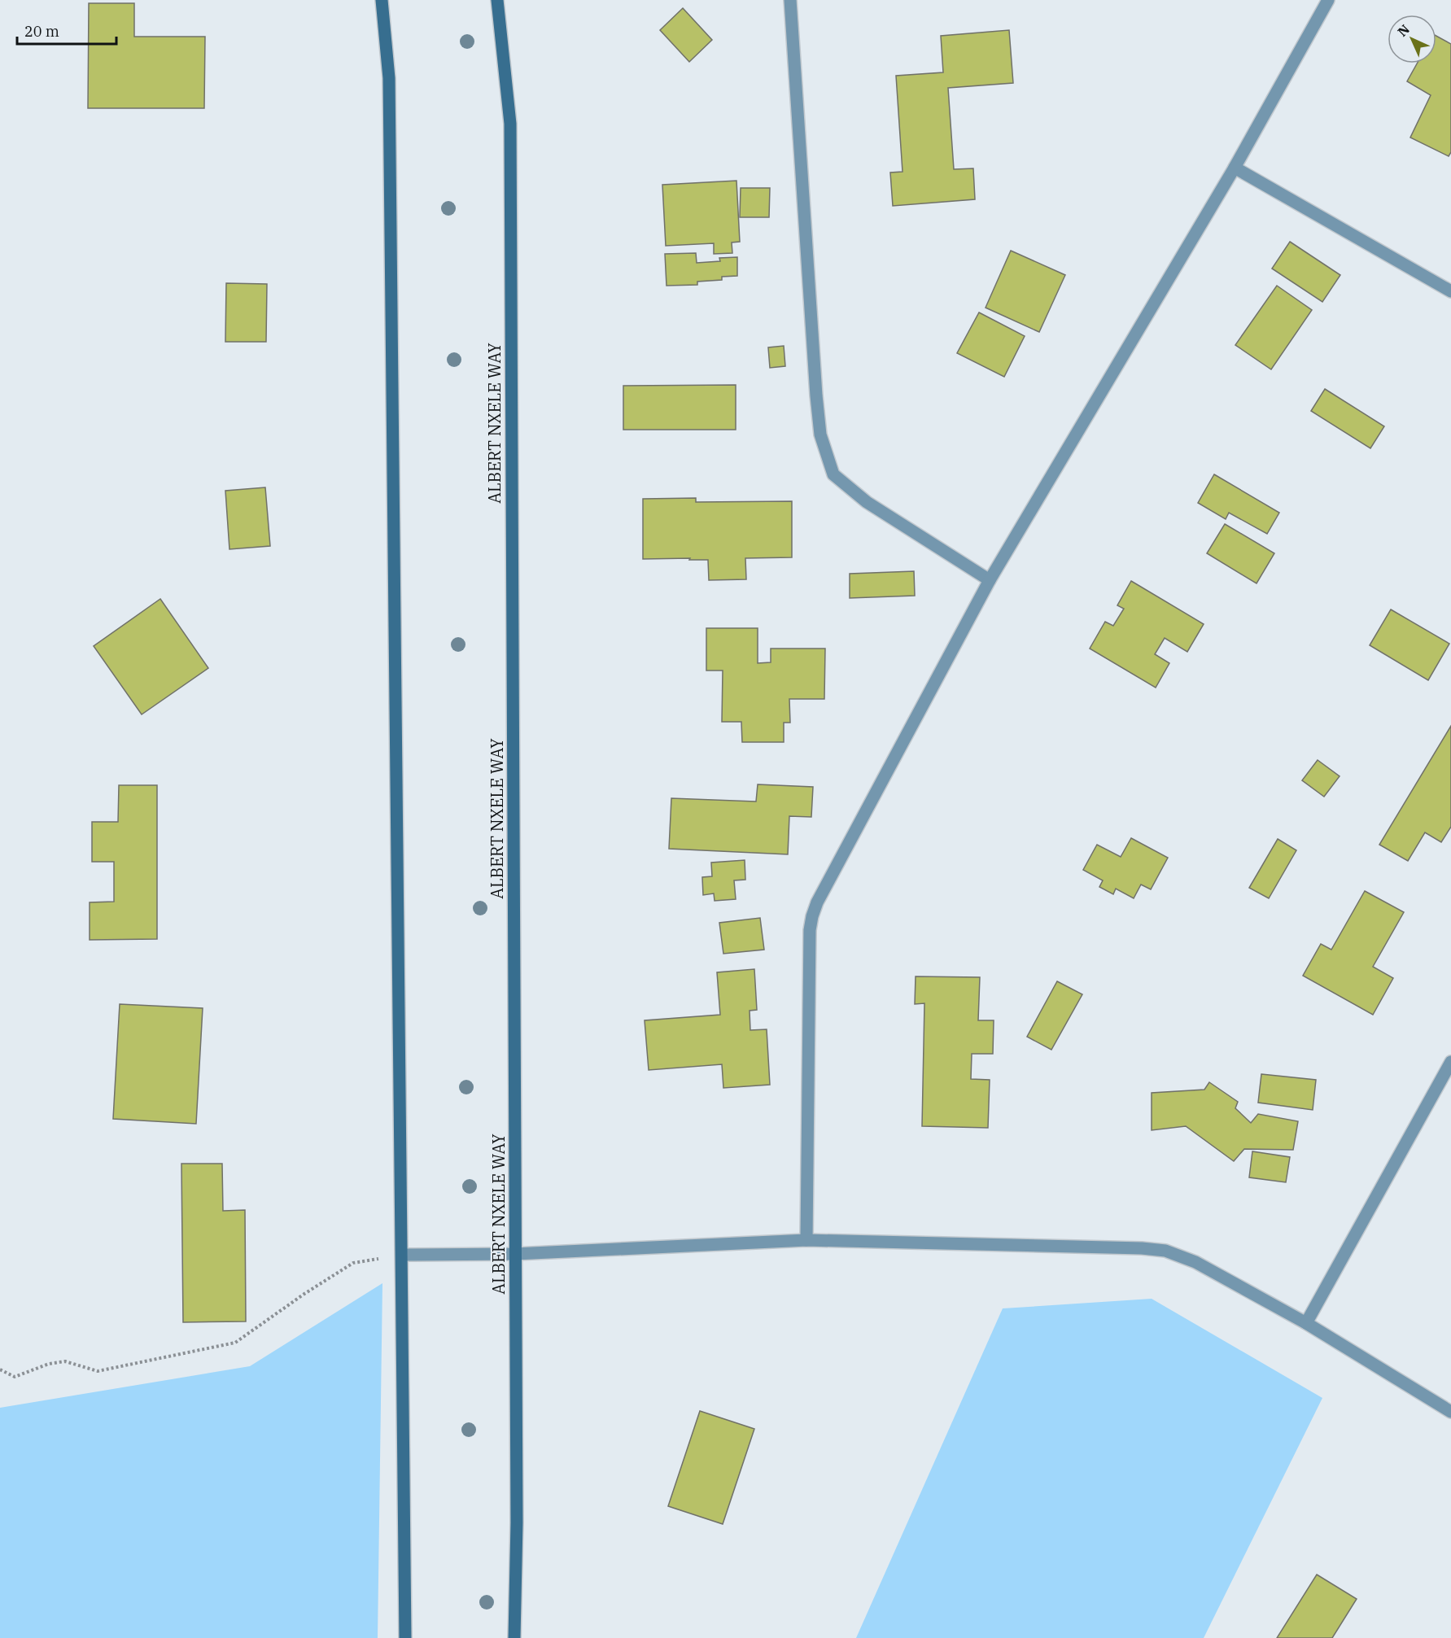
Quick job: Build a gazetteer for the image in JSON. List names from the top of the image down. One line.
{"streets":{"main road":["ALBERT NXELE WAY"]},"scale_bar":"20 m","north":"top left"}
